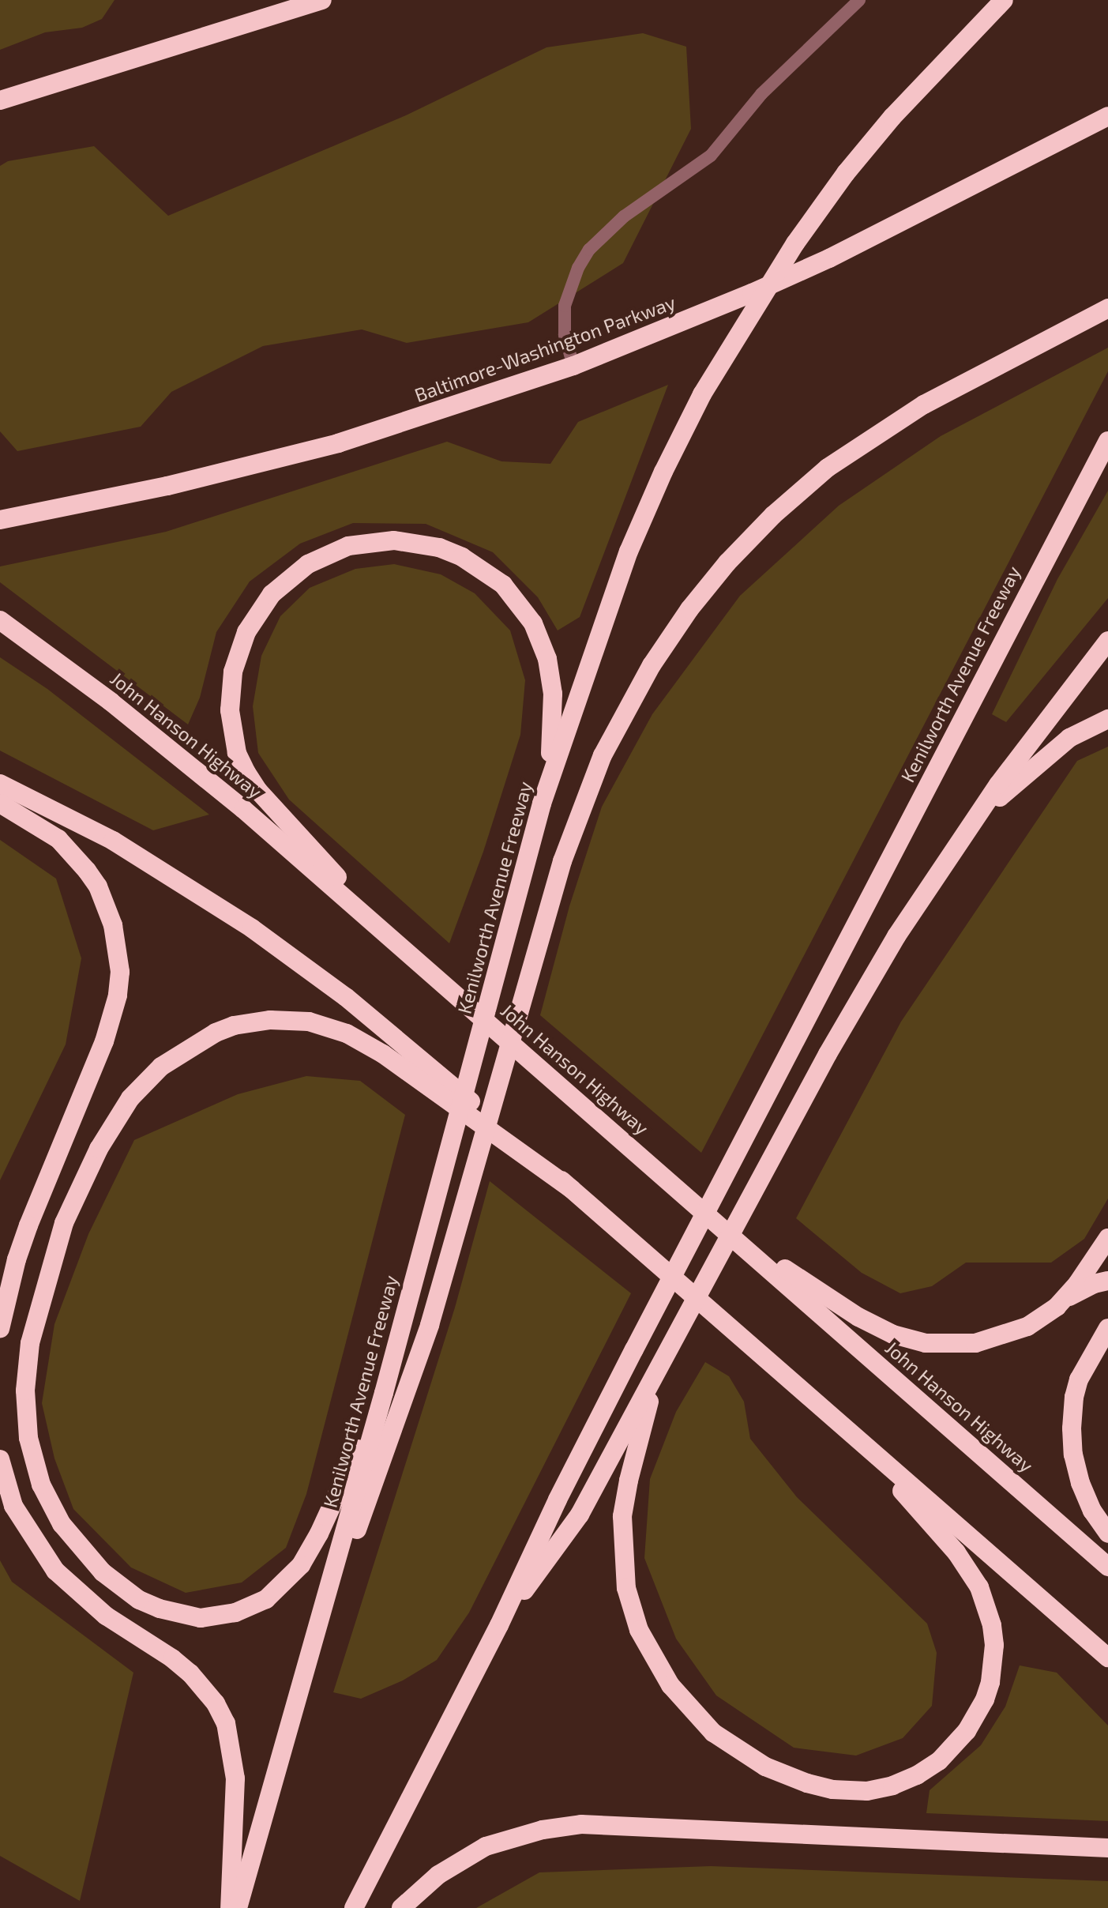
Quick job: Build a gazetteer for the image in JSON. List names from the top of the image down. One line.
{"streets":{"highway":["Baltimore-Washington Parkway","Kenilworth Avenue Freeway","John Hanson Highway"]}}
